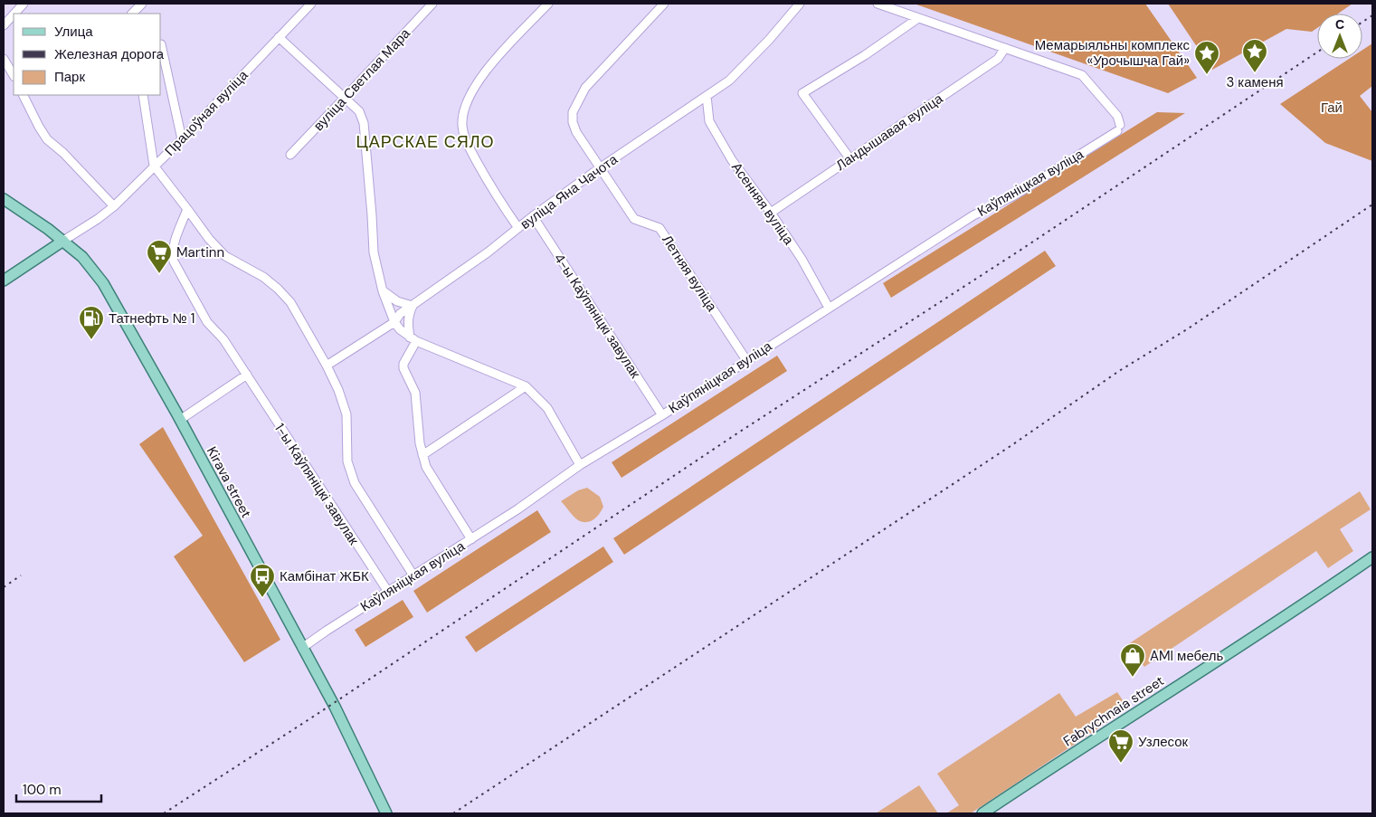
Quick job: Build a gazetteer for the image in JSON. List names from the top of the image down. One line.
{"streets":{"main road":["Kirava street","Fabrychnaia street"],"street":["вуліца Светлая Мара","Працоўная вуліца","Ландышавая вуліца","Каўпяніцкая вуліца","вуліца Яна Чачота","Асенняя вуліца","Летняя вуліца","4-ы Каўпяніцкі завулак","1-ы Каўпяніцкі завулак"]},"crossings":[["Працоўная вуліца","Kirava street"],["Ландышавая вуліца","Каўпяніцкая вуліца"],["Ландышавая вуліца","Асенняя вуліца"],["Каўпяніцкая вуліца","Асенняя вуліца"],["Каўпяніцкая вуліца","Летняя вуліца"],["Каўпяніцкая вуліца","4-ы Каўпяніцкі завулак"],["Каўпяніцкая вуліца","Kirava street"],["Каўпяніцкая вуліца","1-ы Каўпяніцкі завулак"],["вуліца Яна Чачота","Асенняя вуліца"],["вуліца Яна Чачота","Летняя вуліца"],["вуліца Яна Чачота","4-ы Каўпяніцкі завулак"]],"districts":["ЦАРСКАЕ СЯЛО"],"parks":["Гай"],"places":{"place":["3 каменя","Мемарыяльны комплекс «Урочышча Гай»"],"supermarket":["Martinn","Узлесок"],"fuel station":["Татнефть № 1"],"bus stop":["Камбінат ЖБК"],"shop":["AMI мебель"]},"legend":["Улица","Железная дорога","Парк"],"scale_bar":"100 m","north":"top"}
